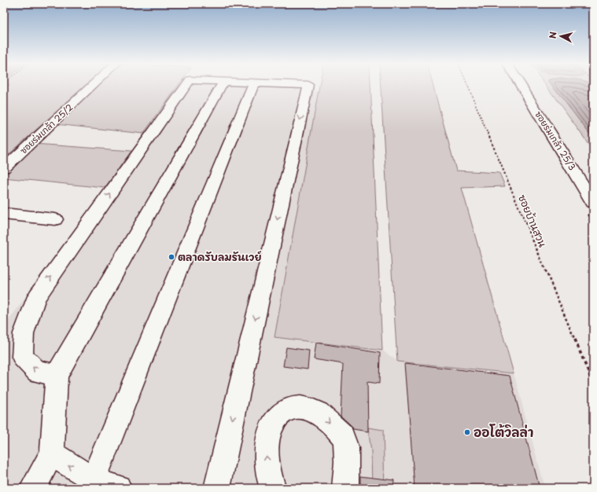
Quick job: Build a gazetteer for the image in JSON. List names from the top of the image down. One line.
{"streets":{"street":["ซอยร่มเกล้า 25/2","ซอยร่มเกล้า 25/3"],"path":["ซอยบ้านสวน"]},"places":["ตลาดรับลมรันเวย์","ออโต้วิลล่า"],"north":"left"}
